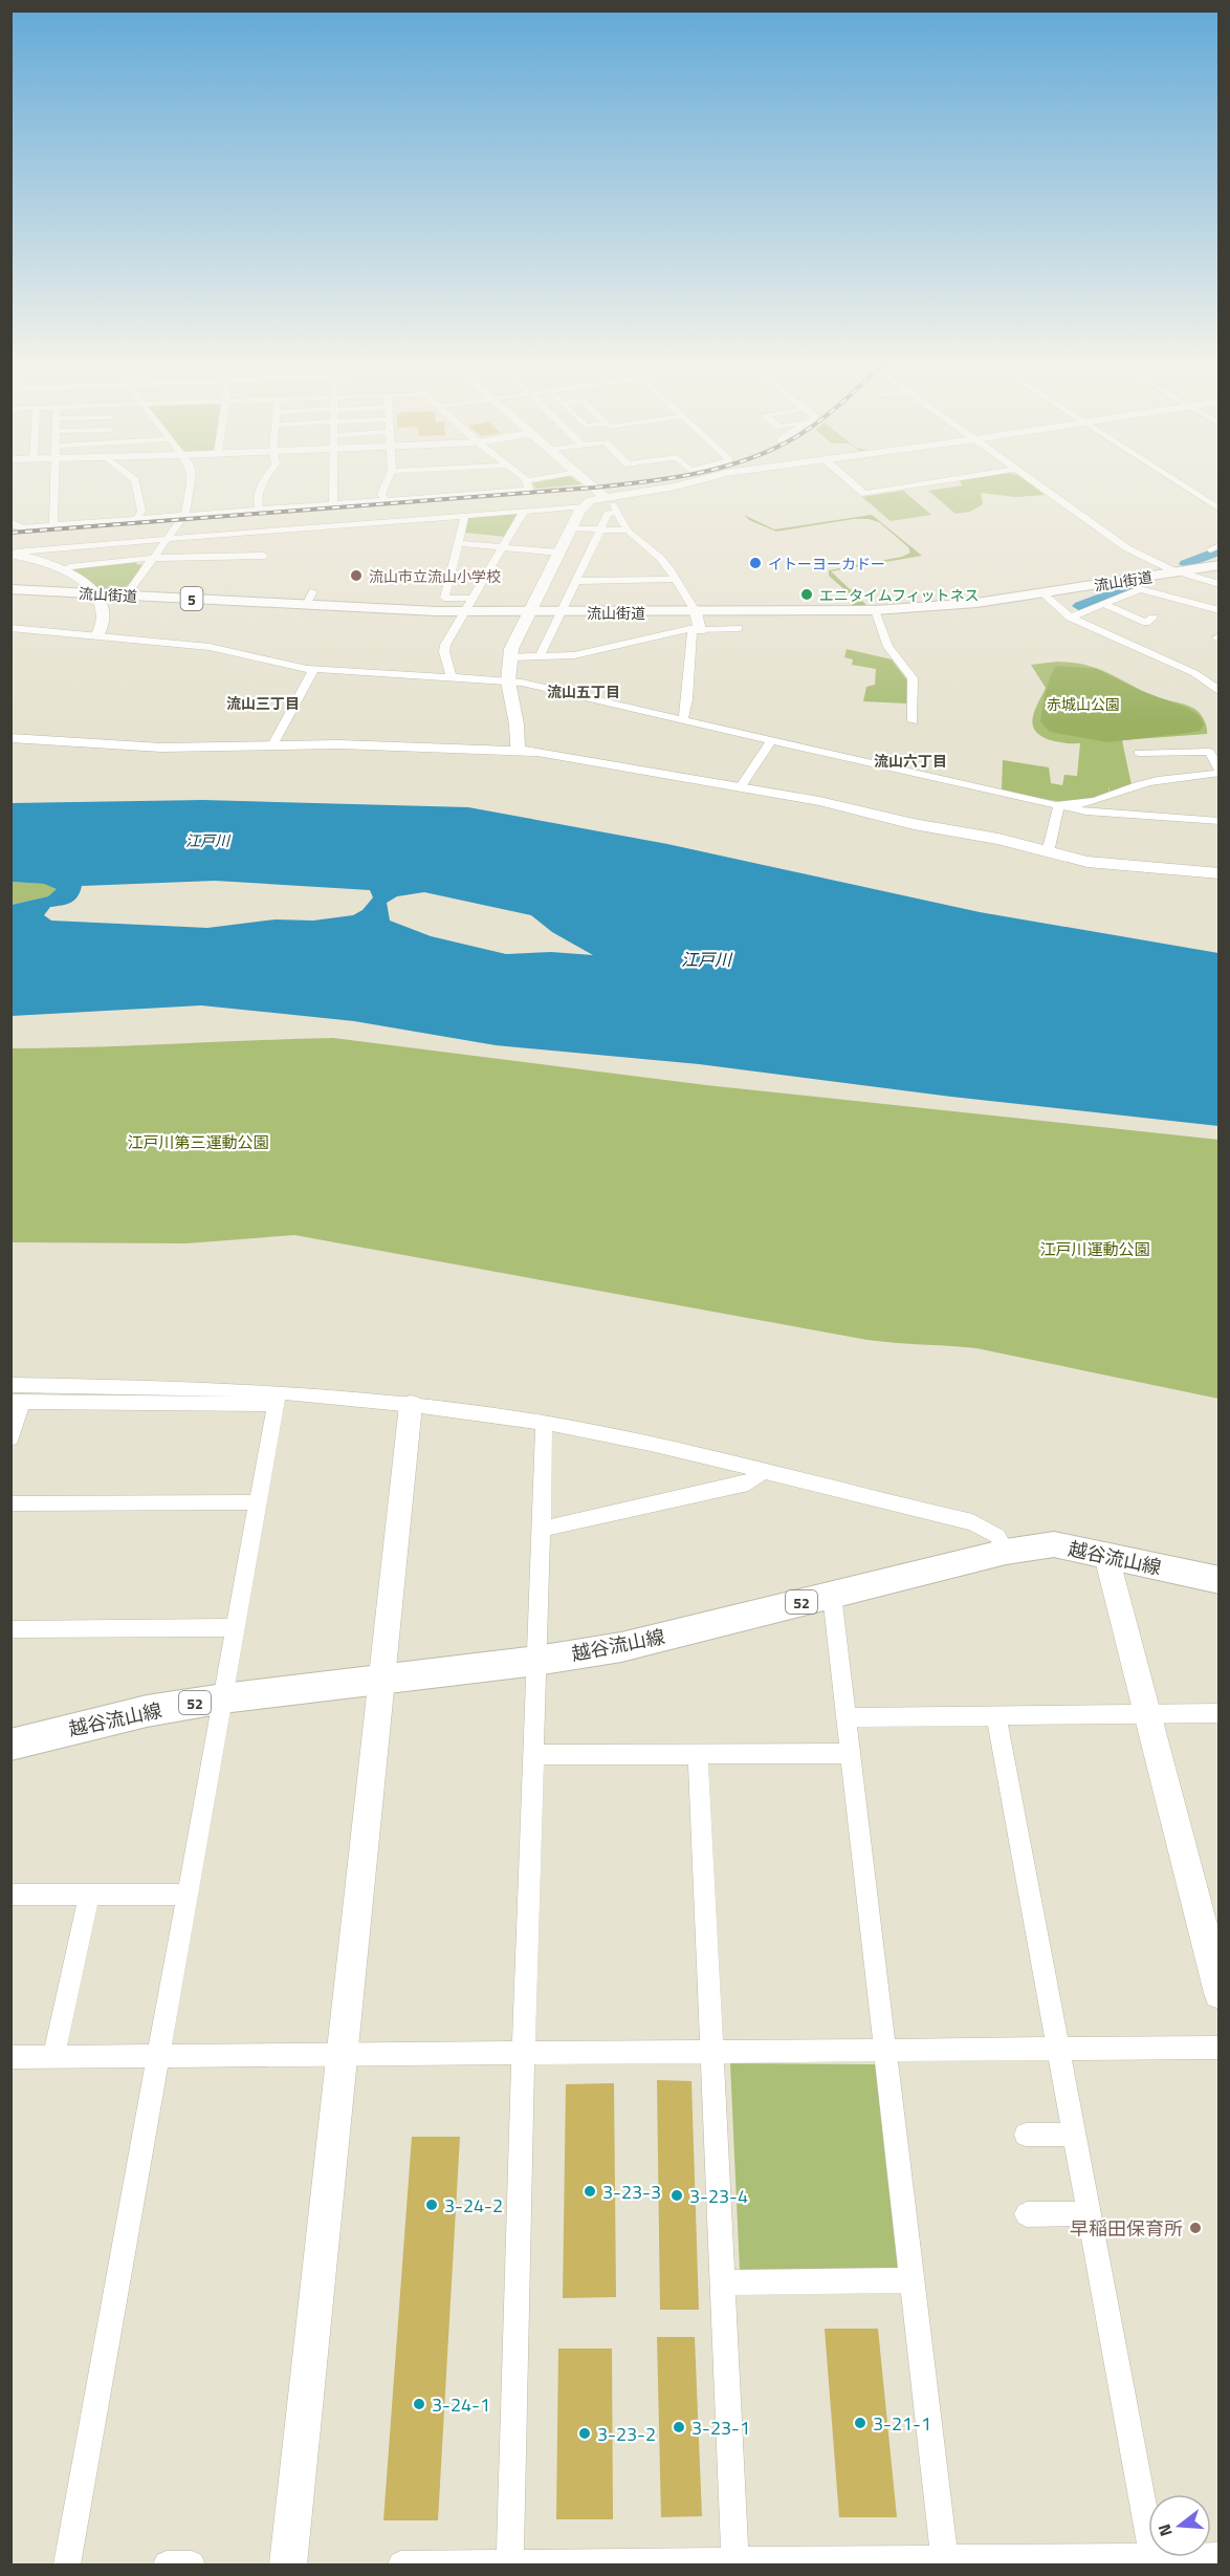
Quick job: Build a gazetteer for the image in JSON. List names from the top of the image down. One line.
{"streets":{"main road":["流山街道","5","越谷流山線","52"]},"districts":["流山五丁目","流山三丁目","流山六丁目"],"water":["江戸川"],"parks":["赤城山公園","江戸川第三運動公園","江戸川運動公園"],"places":["イトーヨーカドー","流山市立流山小学校","エニタイムフィットネス","3-23-3","3-23-4","3-24-2","早稲田保育所","3-24-1","3-21-1","3-23-1","3-23-2"],"north":"left"}
